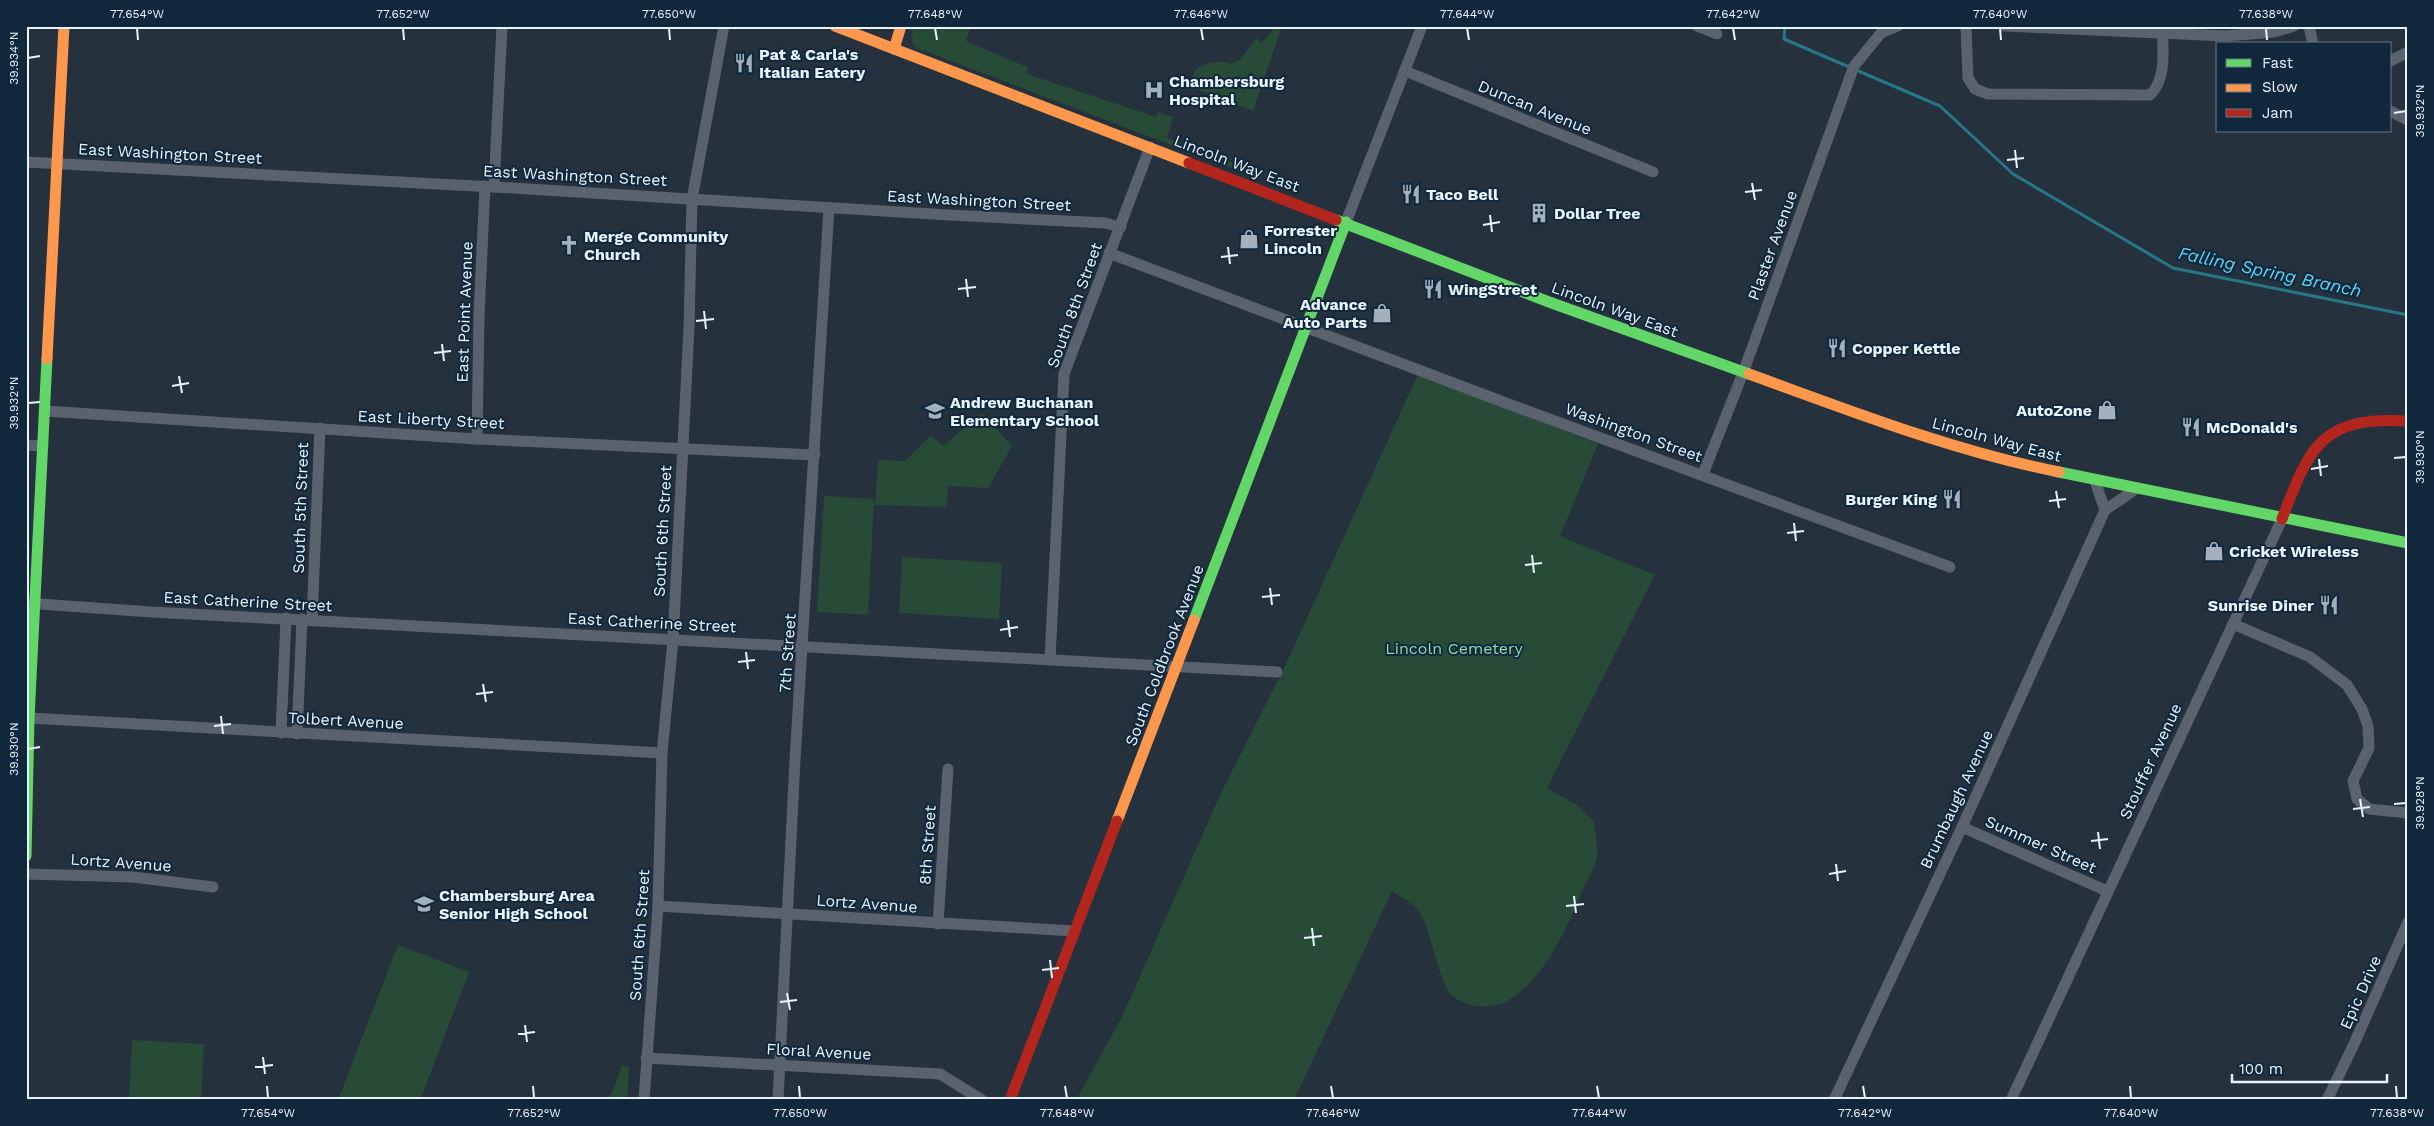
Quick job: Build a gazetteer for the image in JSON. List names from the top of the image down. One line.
{"streets":{"main road":["Lincoln Way East","South Coldbrook Avenue"],"street":["Duncan Avenue","East Washington Street","Plaster Avenue","South 8th Street","East Point Avenue","East Liberty Street","Washington Street","South 5th Street","South 6th Street","East Catherine Street","7th Street","Tolbert Avenue","Stouffer Avenue","Brumbaugh Avenue","Summer Street","8th Street","Lortz Avenue","Epic Drive","Floral Avenue"]},"crossings":[["East Washington Street","South 8th Street"],["East Washington Street","East Point Avenue"],["East Washington Street","South 6th Street"],["East Washington Street","7th Street"],["Lincoln Way East","Plaster Avenue"],["Lincoln Way East","South 8th Street"],["Lincoln Way East","South Coldbrook Avenue"],["Lincoln Way East","Stouffer Avenue"],["Plaster Avenue","Washington Street"],["South 8th Street","Washington Street"],["South 8th Street","East Catherine Street"],["East Point Avenue","East Liberty Street"],["East Liberty Street","South 5th Street"],["East Liberty Street","South 6th Street"],["East Liberty Street","7th Street"],["Washington Street","South Coldbrook Avenue"],["South 5th Street","East Catherine Street"],["South 5th Street","Tolbert Avenue"],["South 6th Street","East Catherine Street"],["South 6th Street","Tolbert Avenue"],["South 6th Street","Lortz Avenue"],["South 6th Street","Floral Avenue"],["East Catherine Street","7th Street"],["East Catherine Street","South Coldbrook Avenue"],["7th Street","Lortz Avenue"],["7th Street","Floral Avenue"],["South Coldbrook Avenue","Lortz Avenue"],["Stouffer Avenue","Summer Street"],["Brumbaugh Avenue","Summer Street"],["8th Street","Lortz Avenue"]],"water":["Falling Spring Branch"],"parks":["Lincoln Cemetery"],"places":{"restaurant":["Pat & Carla's Italian Eatery","Taco Bell","WingStreet","Copper Kettle","McDonald's","Burger King","Sunrise Diner"],"hospital":["Chambersburg Hospital"],"building":["Dollar Tree"],"shop":["Forrester Lincoln","Advance Auto Parts","AutoZone","Cricket Wireless"],"church":["Merge Community Church"],"school or university":["Andrew Buchanan Elementary School","Chambersburg Area Senior High School"]},"legend":["Fast","Slow","Jam"],"scale_bar":"100 m","coordinates":["77.654°W","77.652°W","77.650°W","77.648°W","77.646°W","77.644°W","77.642°W","77.640°W","77.638°W","39.934°N","39.932°N","39.930°N","39.928°N"]}
